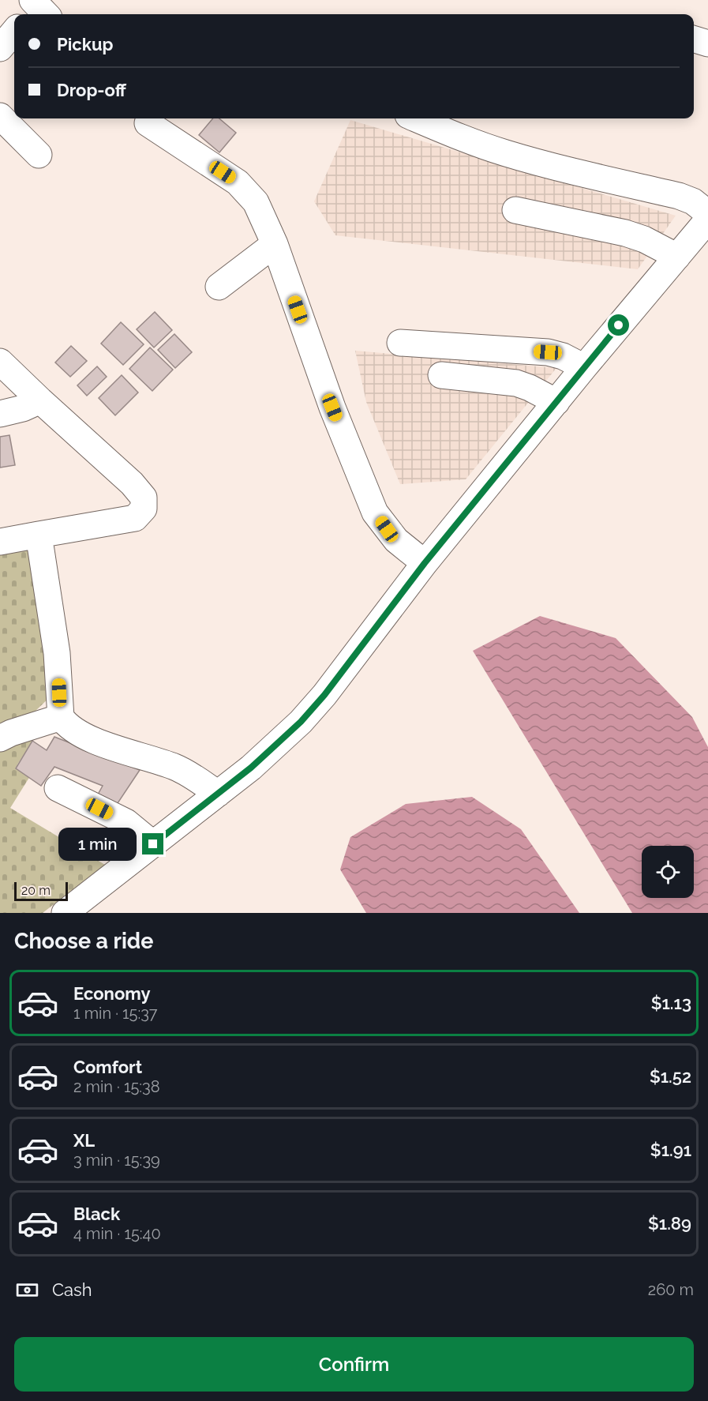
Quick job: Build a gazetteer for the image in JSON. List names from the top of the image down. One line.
{"scale_bar":"20 m","page":{"banner":["Pickup","Drop-off"],"bubble":"1 min","scale":"20 m","heading":"Choose a ride","list":[{"name":"Economy","note":"1 min · 15:37","value":"$1.13"},{"name":"Comfort","note":"2 min · 15:38","value":"$1.52"},{"name":"XL","note":"3 min · 15:39","value":"$1.91"},{"name":"Black","note":"4 min · 15:40","value":"$1.89"}],"pay":["Cash","260 m"],"buttons":"Confirm"}}
